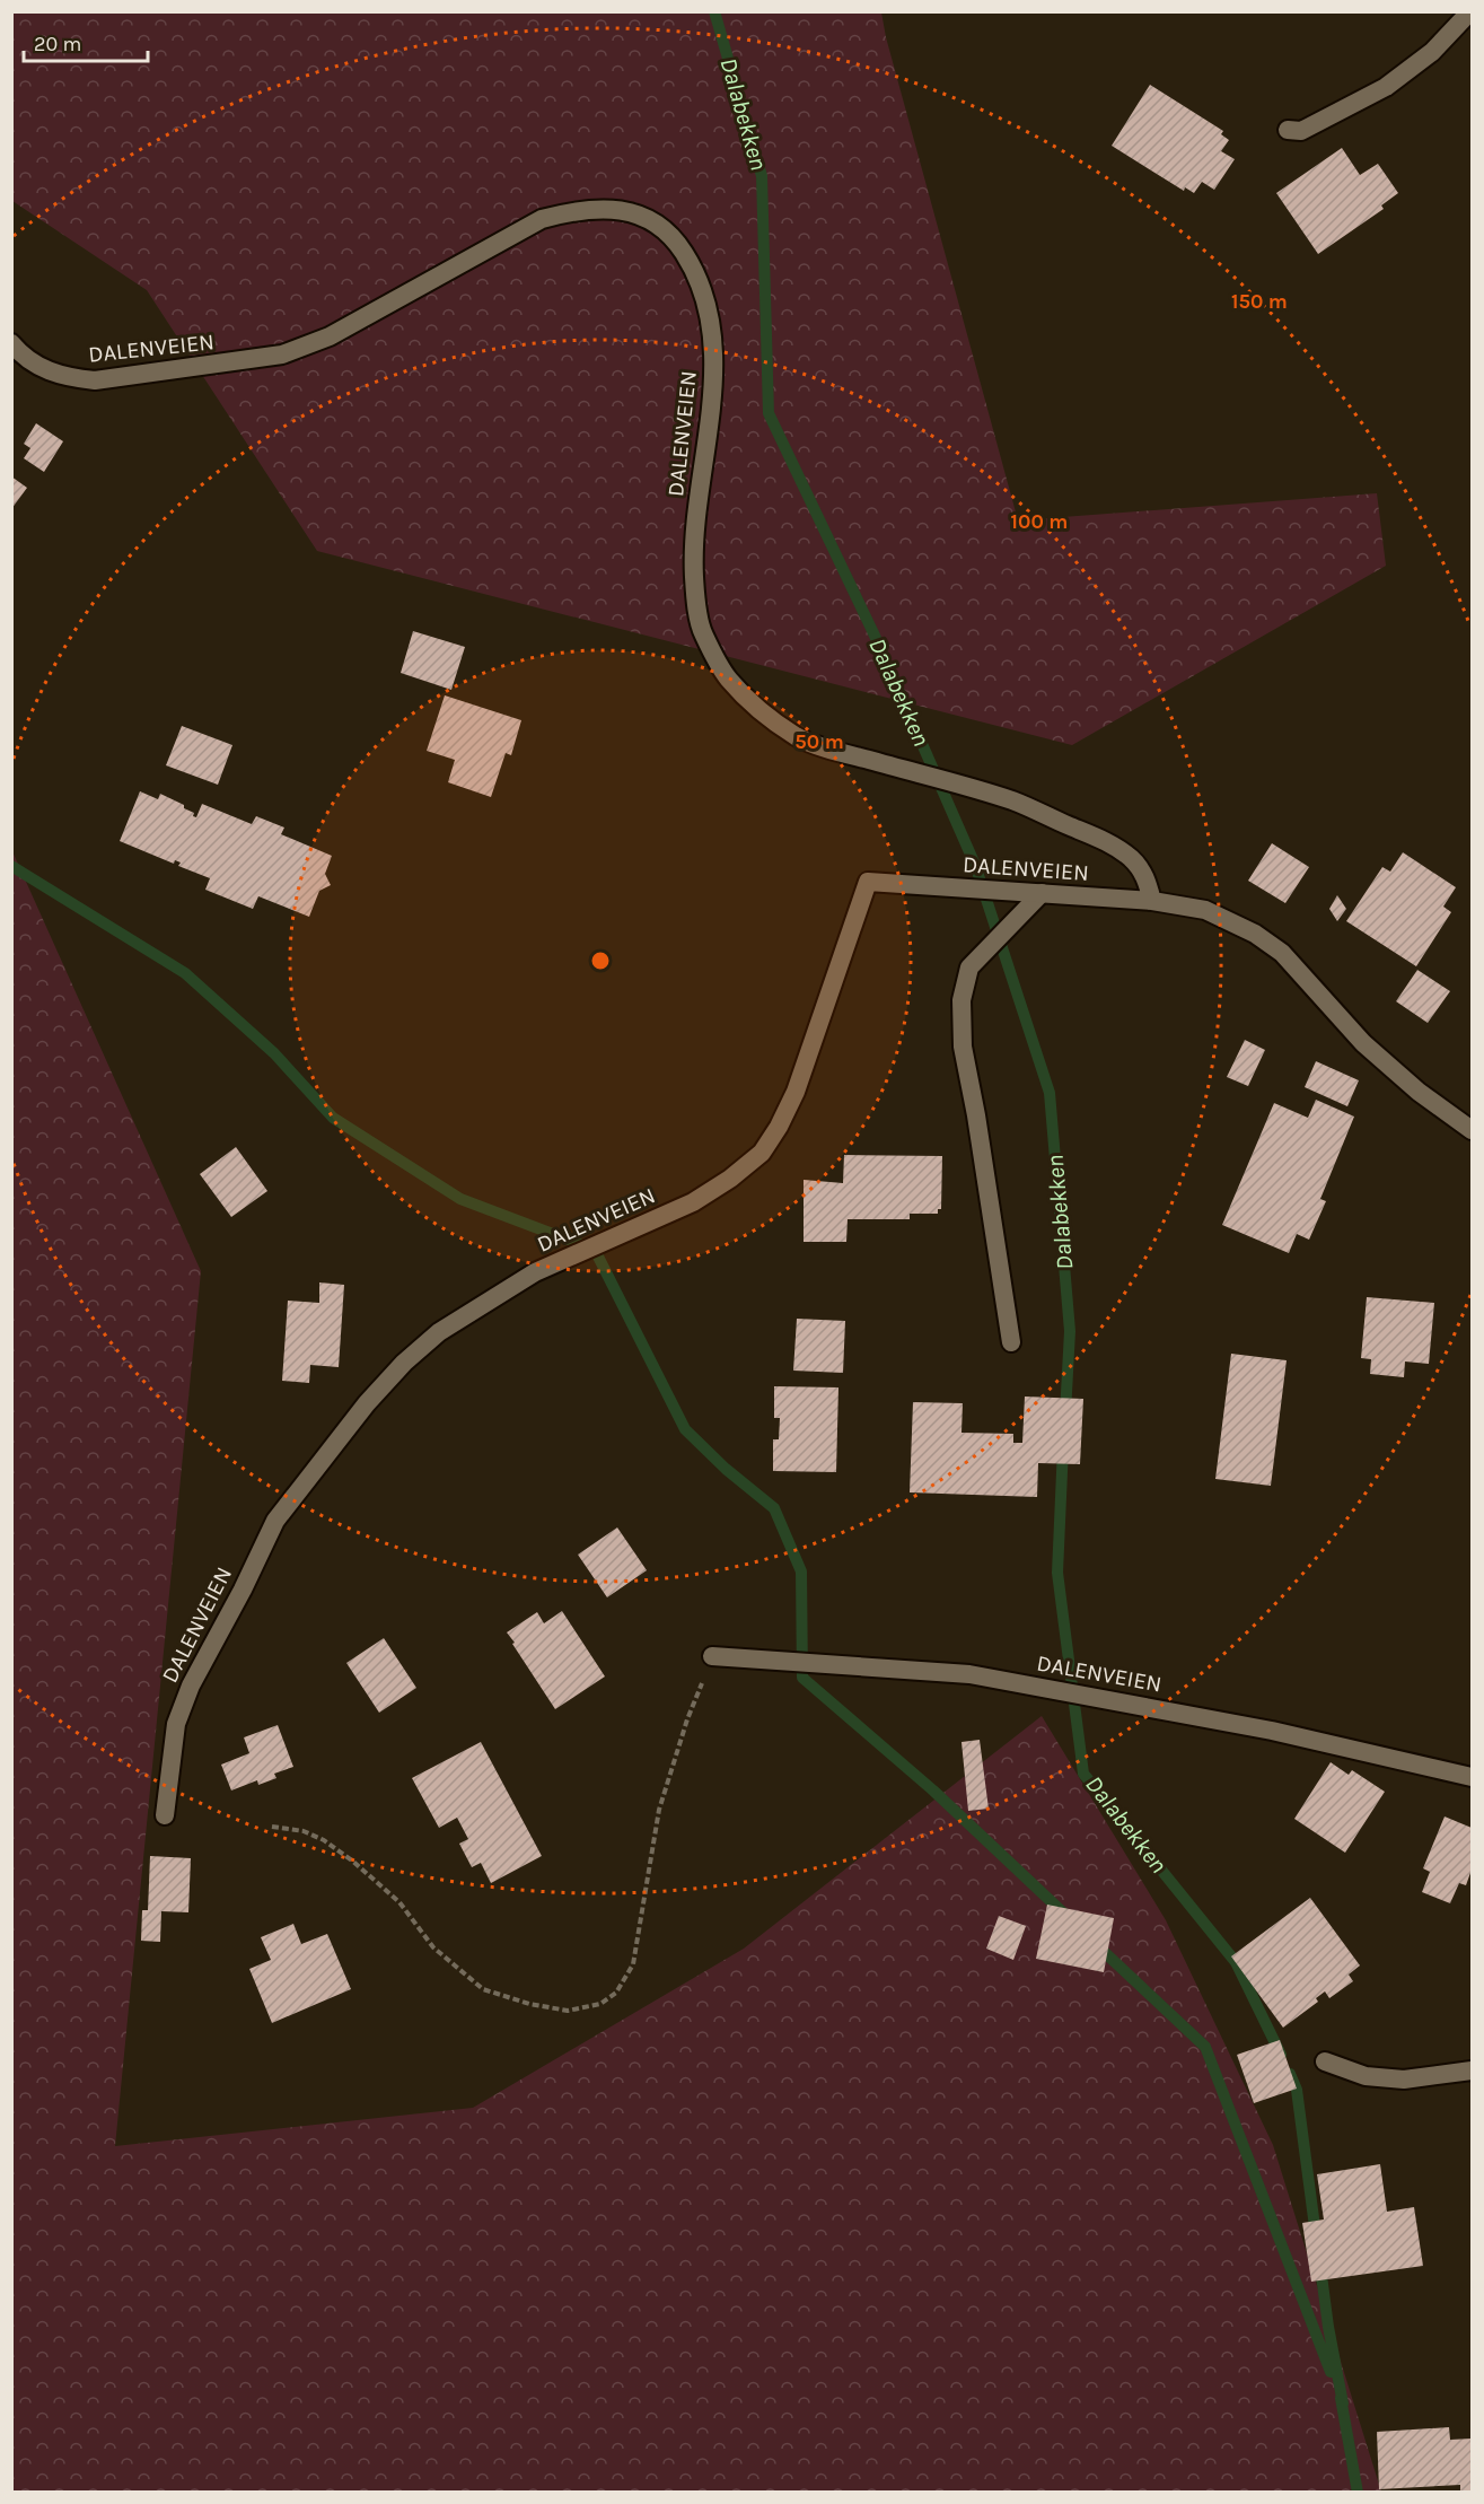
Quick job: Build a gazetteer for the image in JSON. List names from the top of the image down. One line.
{"streets":{"street":["DALENVEIEN"]},"water":["Dalabekken"],"scale_bar":"20 m","rings":["150 m","100 m","50 m"]}
